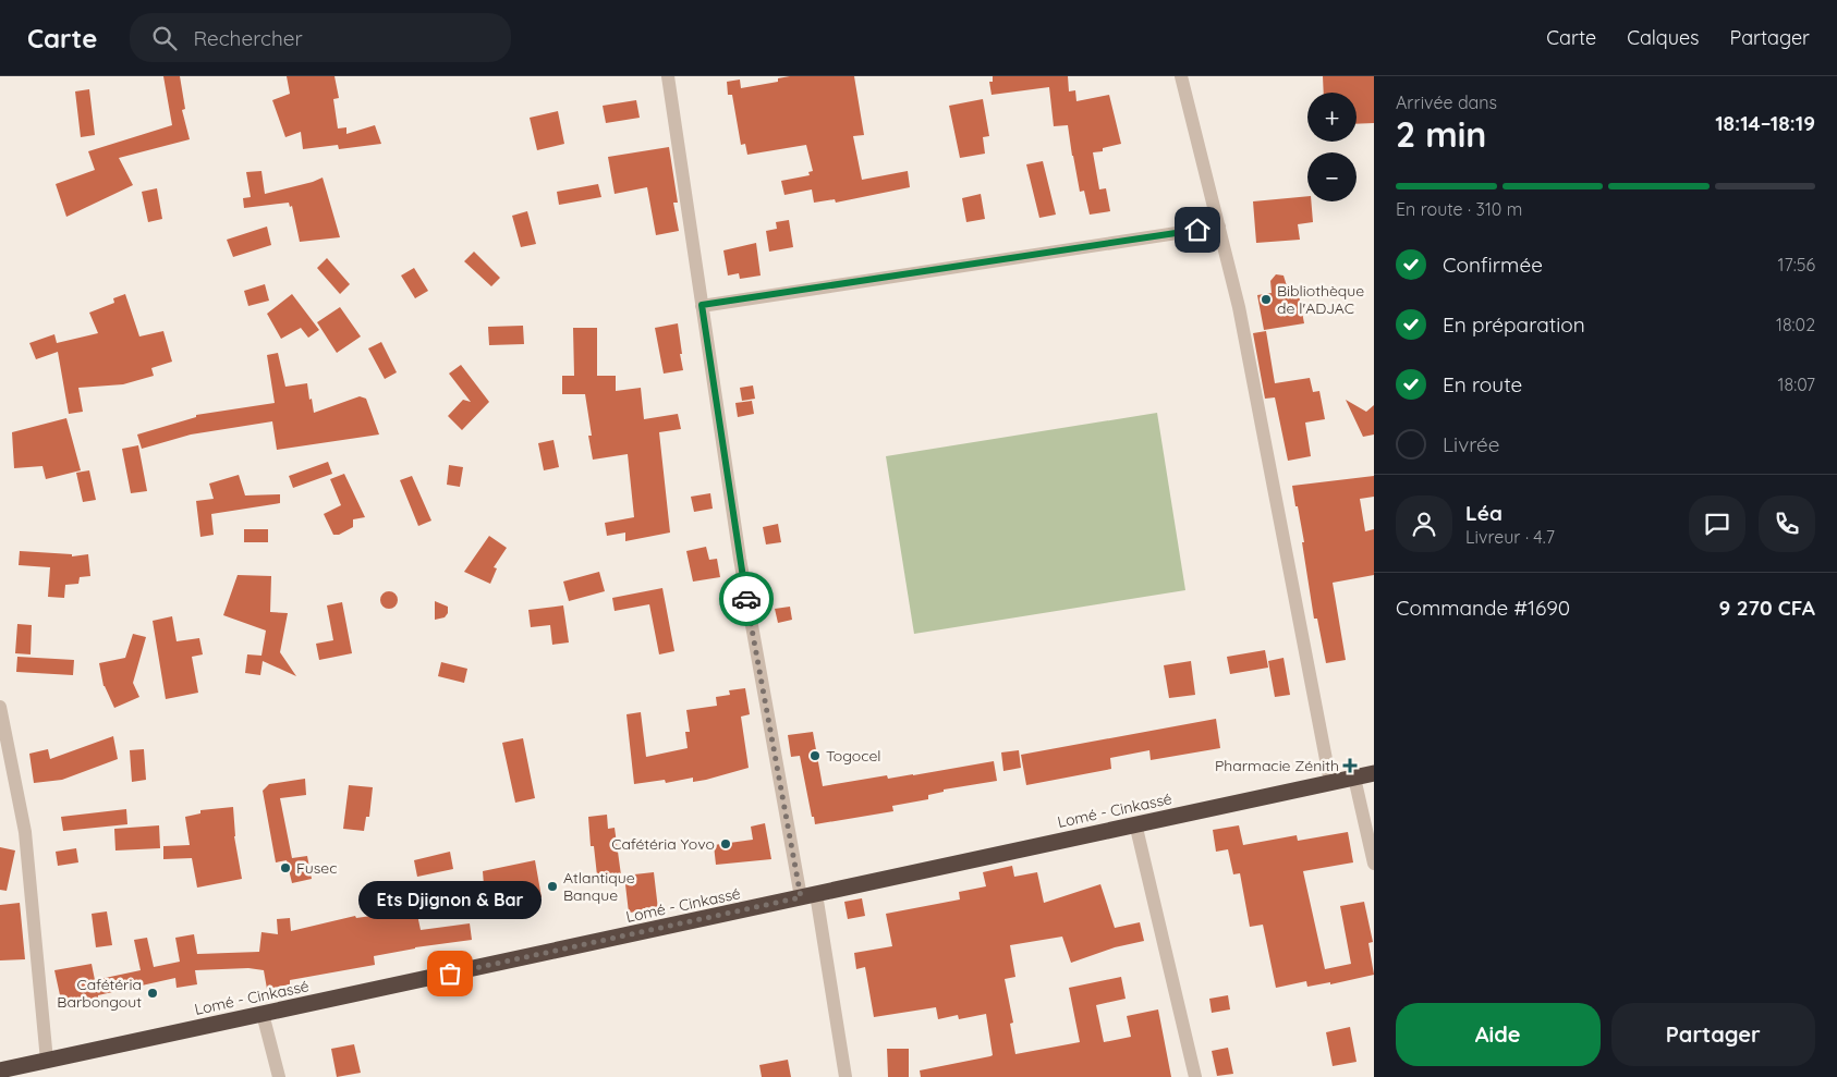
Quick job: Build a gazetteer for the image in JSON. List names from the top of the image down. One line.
{"streets":{"highway":["Lomé - Cinkassé"]},"places":{"other":["Bibliothèque de l'ADJAC","Togocel","Cafétéria Yovo","Fusec","Atlantique Banque","Ets Djignon & Bar","Cafétéria Barbongout"],"health":["Pharmacie Zénith"]},"page":{"header":"Carte","search":"Rechercher","nav":["Carte","Calques","Partager"],"heading":["2 min","Arrivée dans","18:14–18:19"],"panel":["Léa","Livreur · 4.7","Commande #1690","9 270 CFA"],"map_buttons":["+","−"],"bar":"En route · 310 m","list":[["Confirmée","17:56"],["En préparation","18:02"],["En route","18:07"],"Livrée"],"bubble":"Ets Djignon & Bar","buttons":["Aide","Partager"]}}
